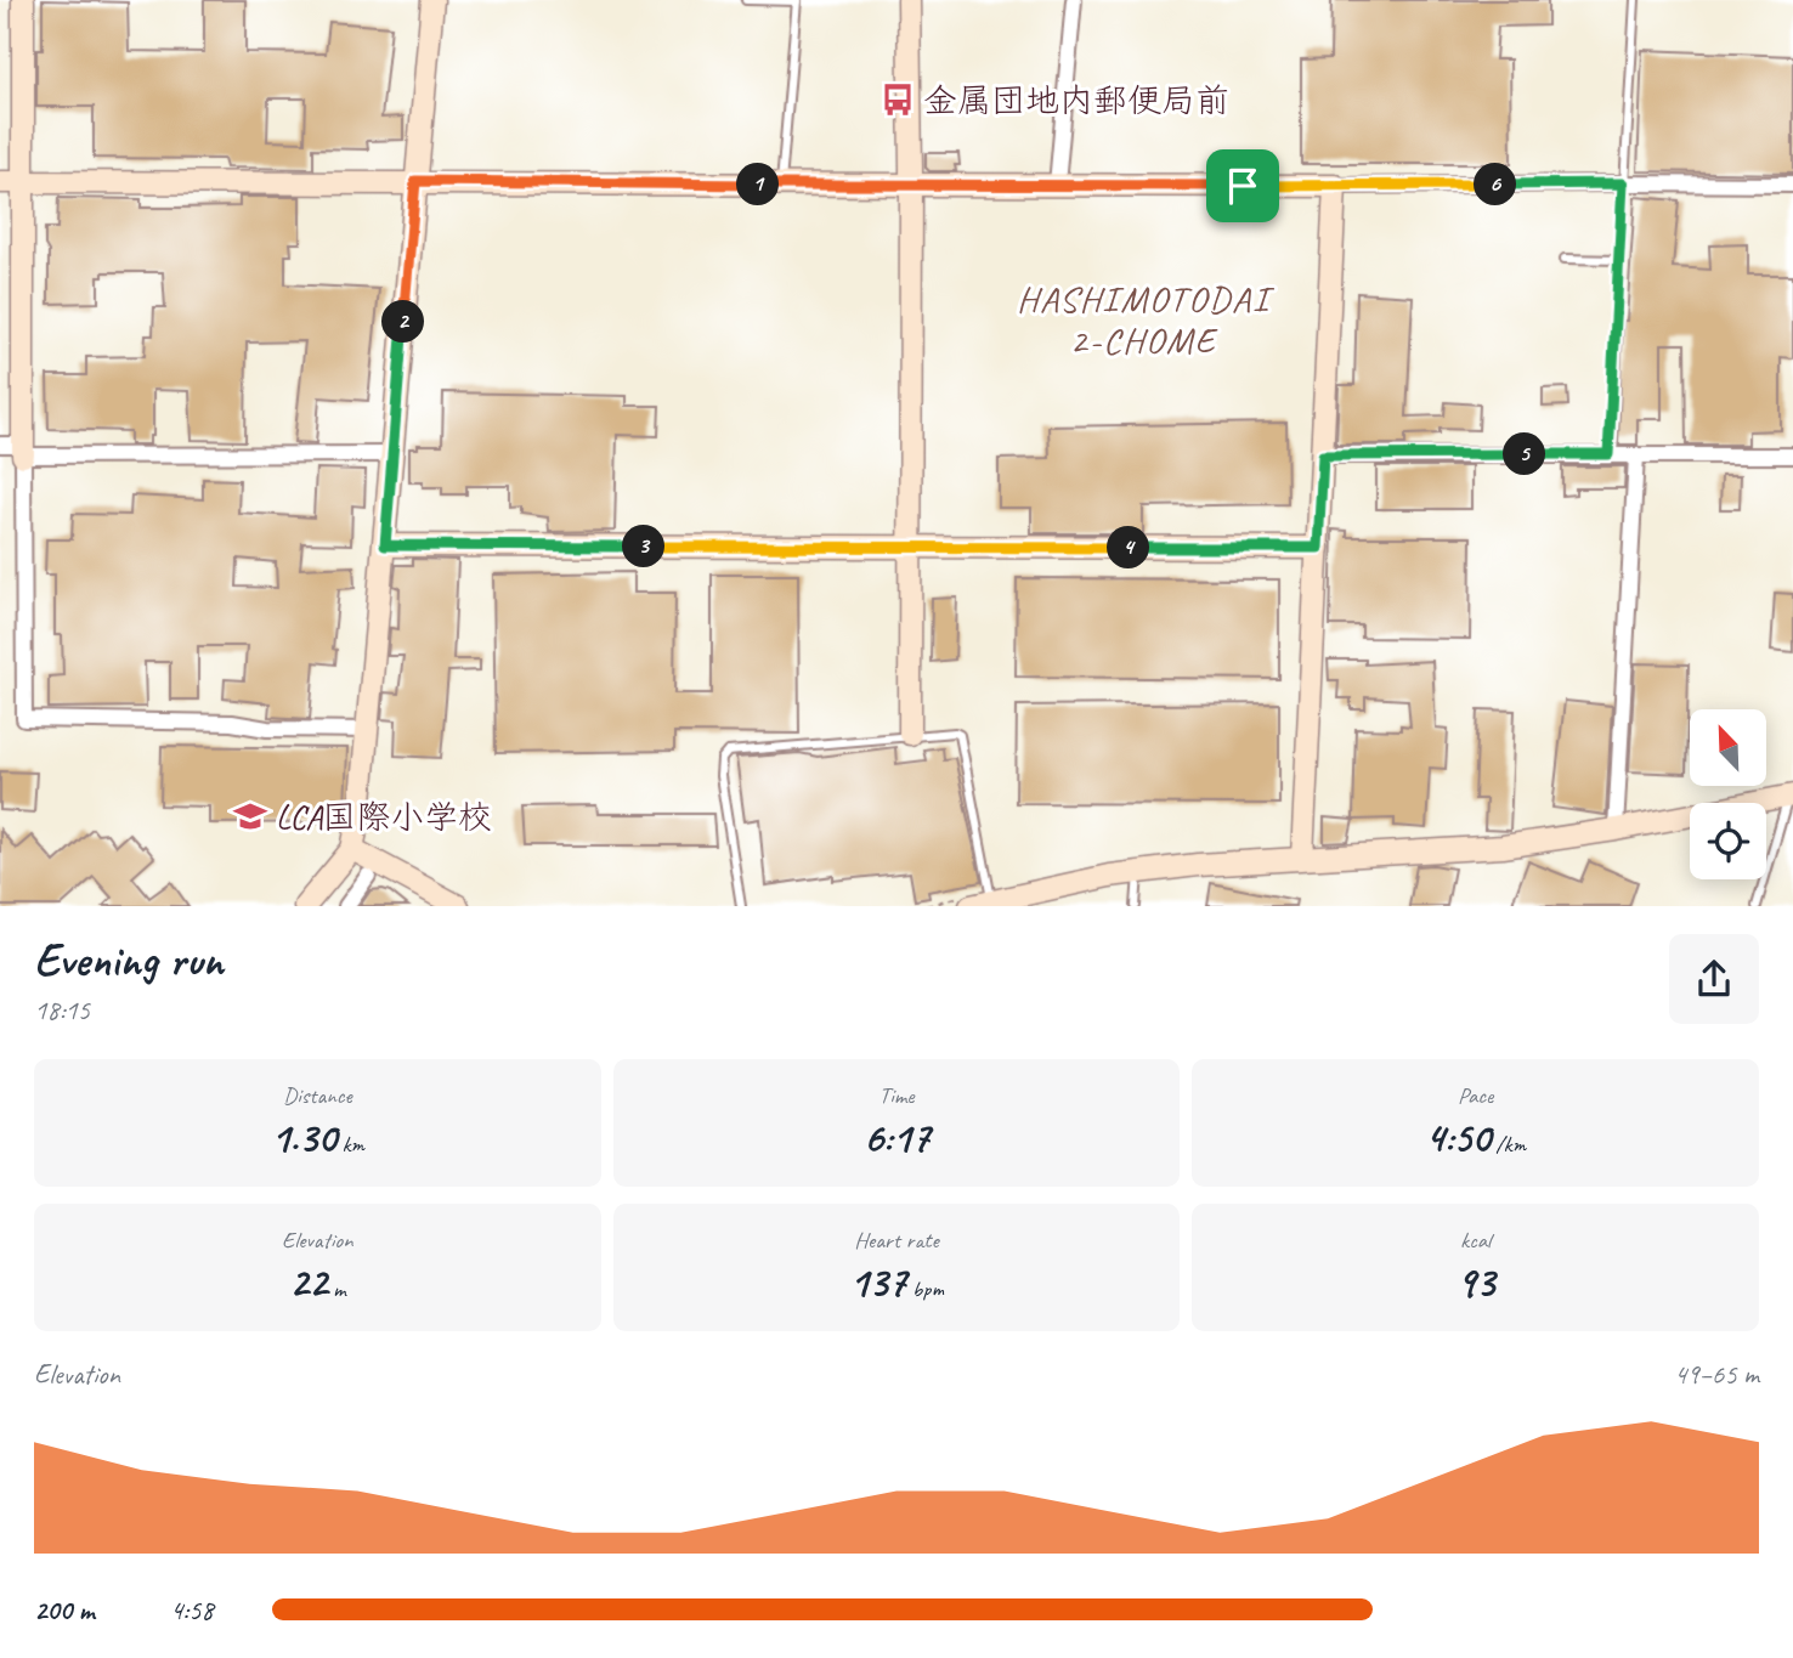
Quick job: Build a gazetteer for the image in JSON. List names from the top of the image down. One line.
{"districts":["HASHIMOTODAI 2-CHOME"],"places":{"bus stop":["金属団地内郵便局前"],"school or university":["LCA国際小学校"]},"north":"top left","page":{"pins":["1","6","2","5","3","4"],"heading":["Evening run","18:15"],"stats":[["Distance","1.30 km"],["Time","6:17"],["Pace","4:50 /km"],["Elevation","22 m"],["Heart rate","137 bpm"],["kcal","93"]],"chart":["Elevation","49–65 m"],"list":[{"name":"200 m","note":"4:58"}]}}
